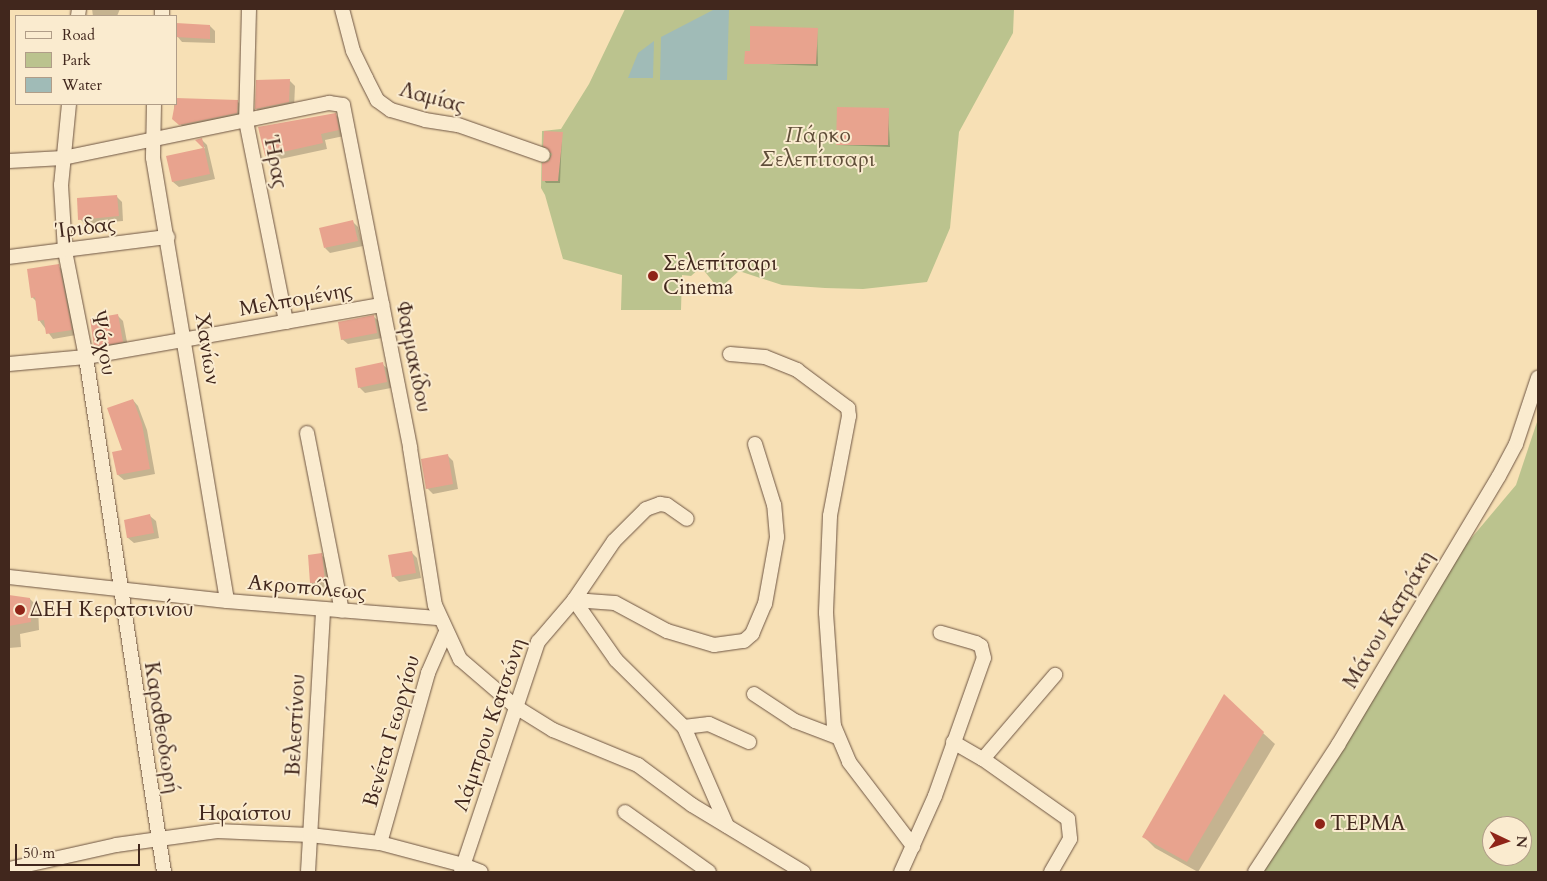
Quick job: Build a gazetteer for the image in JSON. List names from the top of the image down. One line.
{"streets":{"street":["Λαμίας","Ήρας","Ίριδας","Μελπομένης","Ψάχου","Χανίων","Φαρμακίδου","Ακροπόλεως","Μάνου Κατράκη","Βελεστίνου","Λάμπρου Κατσώνη","Καραθεοδωρή","Βενέτα Γεωργίου","Ηφαίστου"]},"crossings":[["Ήρας","Μελπομένης"],["Ήρας","Φαρμακίδου"],["Ίριδας","Ψάχου"],["Ίριδας","Χανίων"],["Μελπομένης","Ψάχου"],["Μελπομένης","Χανίων"],["Μελπομένης","Φαρμακίδου"],["Ψάχου","Ακροπόλεως"],["Ψάχου","Καραθεοδωρή"],["Χανίων","Ακροπόλεως"],["Φαρμακίδου","Ακροπόλεως"],["Ακροπόλεως","Βελεστίνου"],["Ακροπόλεως","Καραθεοδωρή"],["Βελεστίνου","Ηφαίστου"],["Λάμπρου Κατσώνη","Ηφαίστου"],["Καραθεοδωρή","Ηφαίστου"],["Βενέτα Γεωργίου","Ηφαίστου"]],"parks":["Πάρκο Σελεπίτσαρι"],"places":["Σελεπίτσαρι Cinema","ΔΕΗ Κερατσινίου","ΤΕΡΜΑ"],"legend":["Road","Park","Water"],"scale_bar":"50 m","north":"right"}
